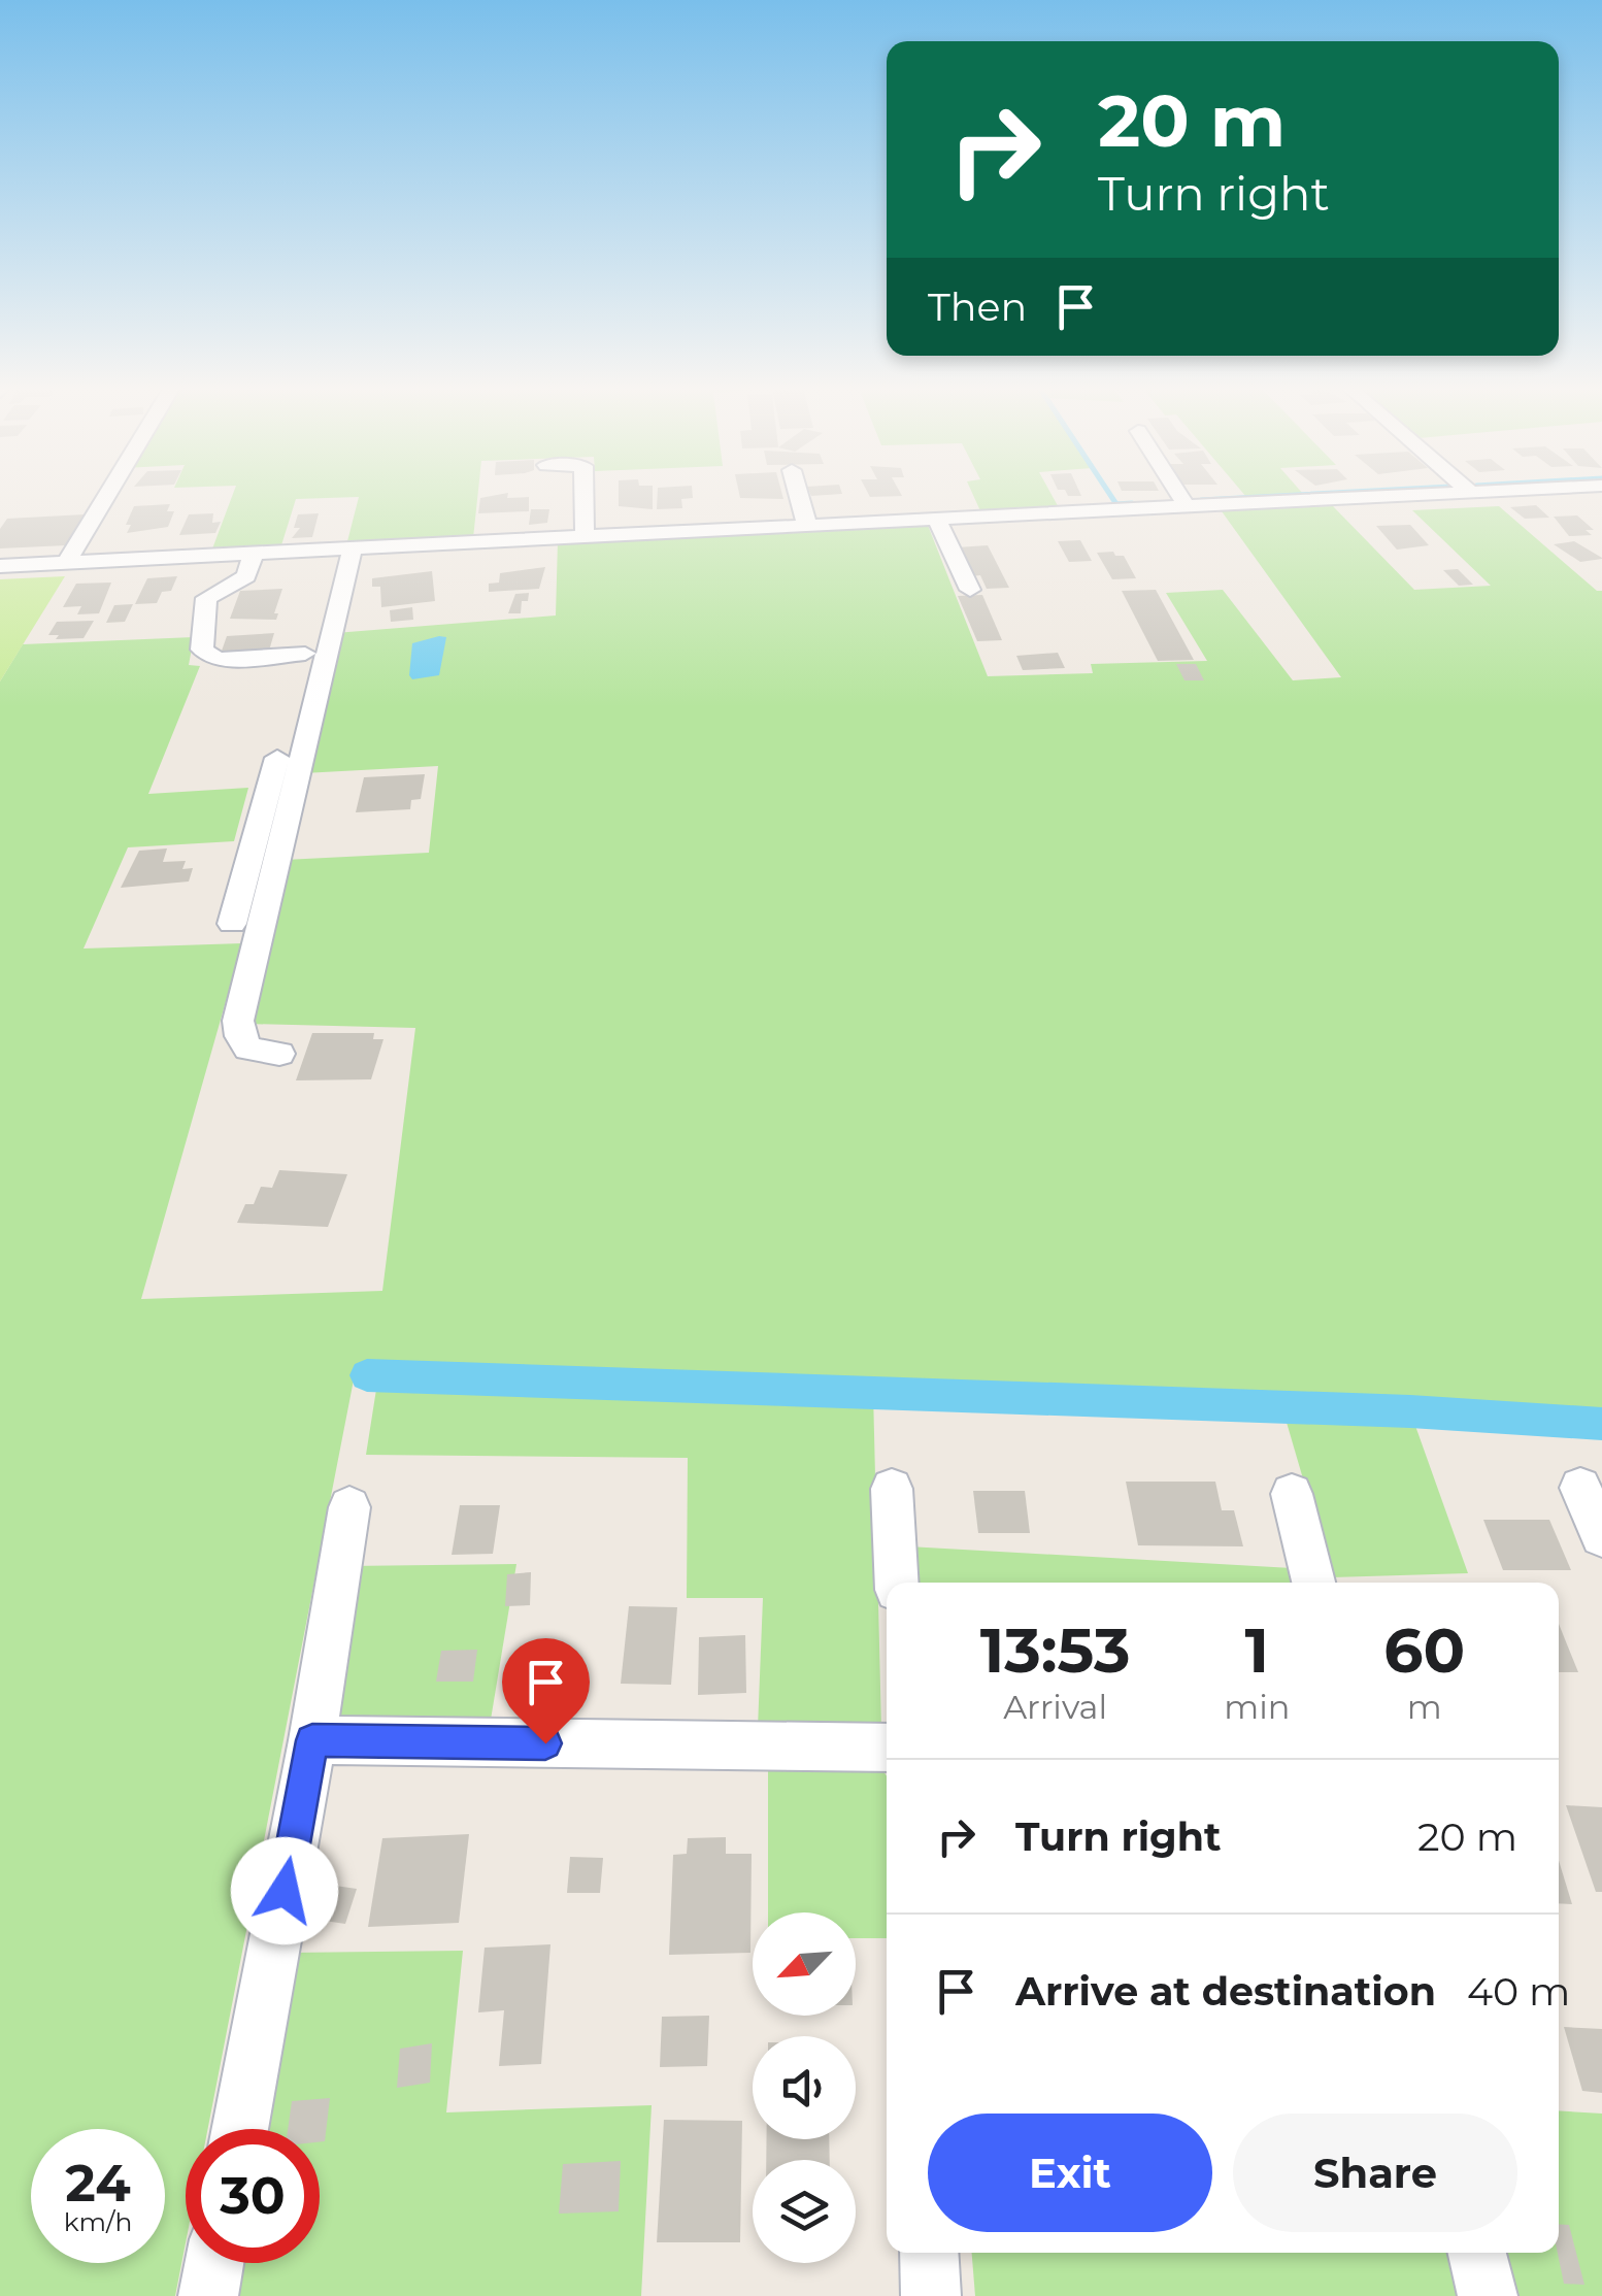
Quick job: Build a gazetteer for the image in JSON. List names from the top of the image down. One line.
{"north":"bottom left","page":{"turn":["20 m","Turn right"],"then":"Then","eta":["13:53","Arrival","1","min","60","m"],"list":[{"name":"Turn right","value":"20 m"},{"name":"Arrive at destination","value":"40 m"}],"buttons":["Exit","Share"],"speed":"24 km/h","limit":"30"}}
